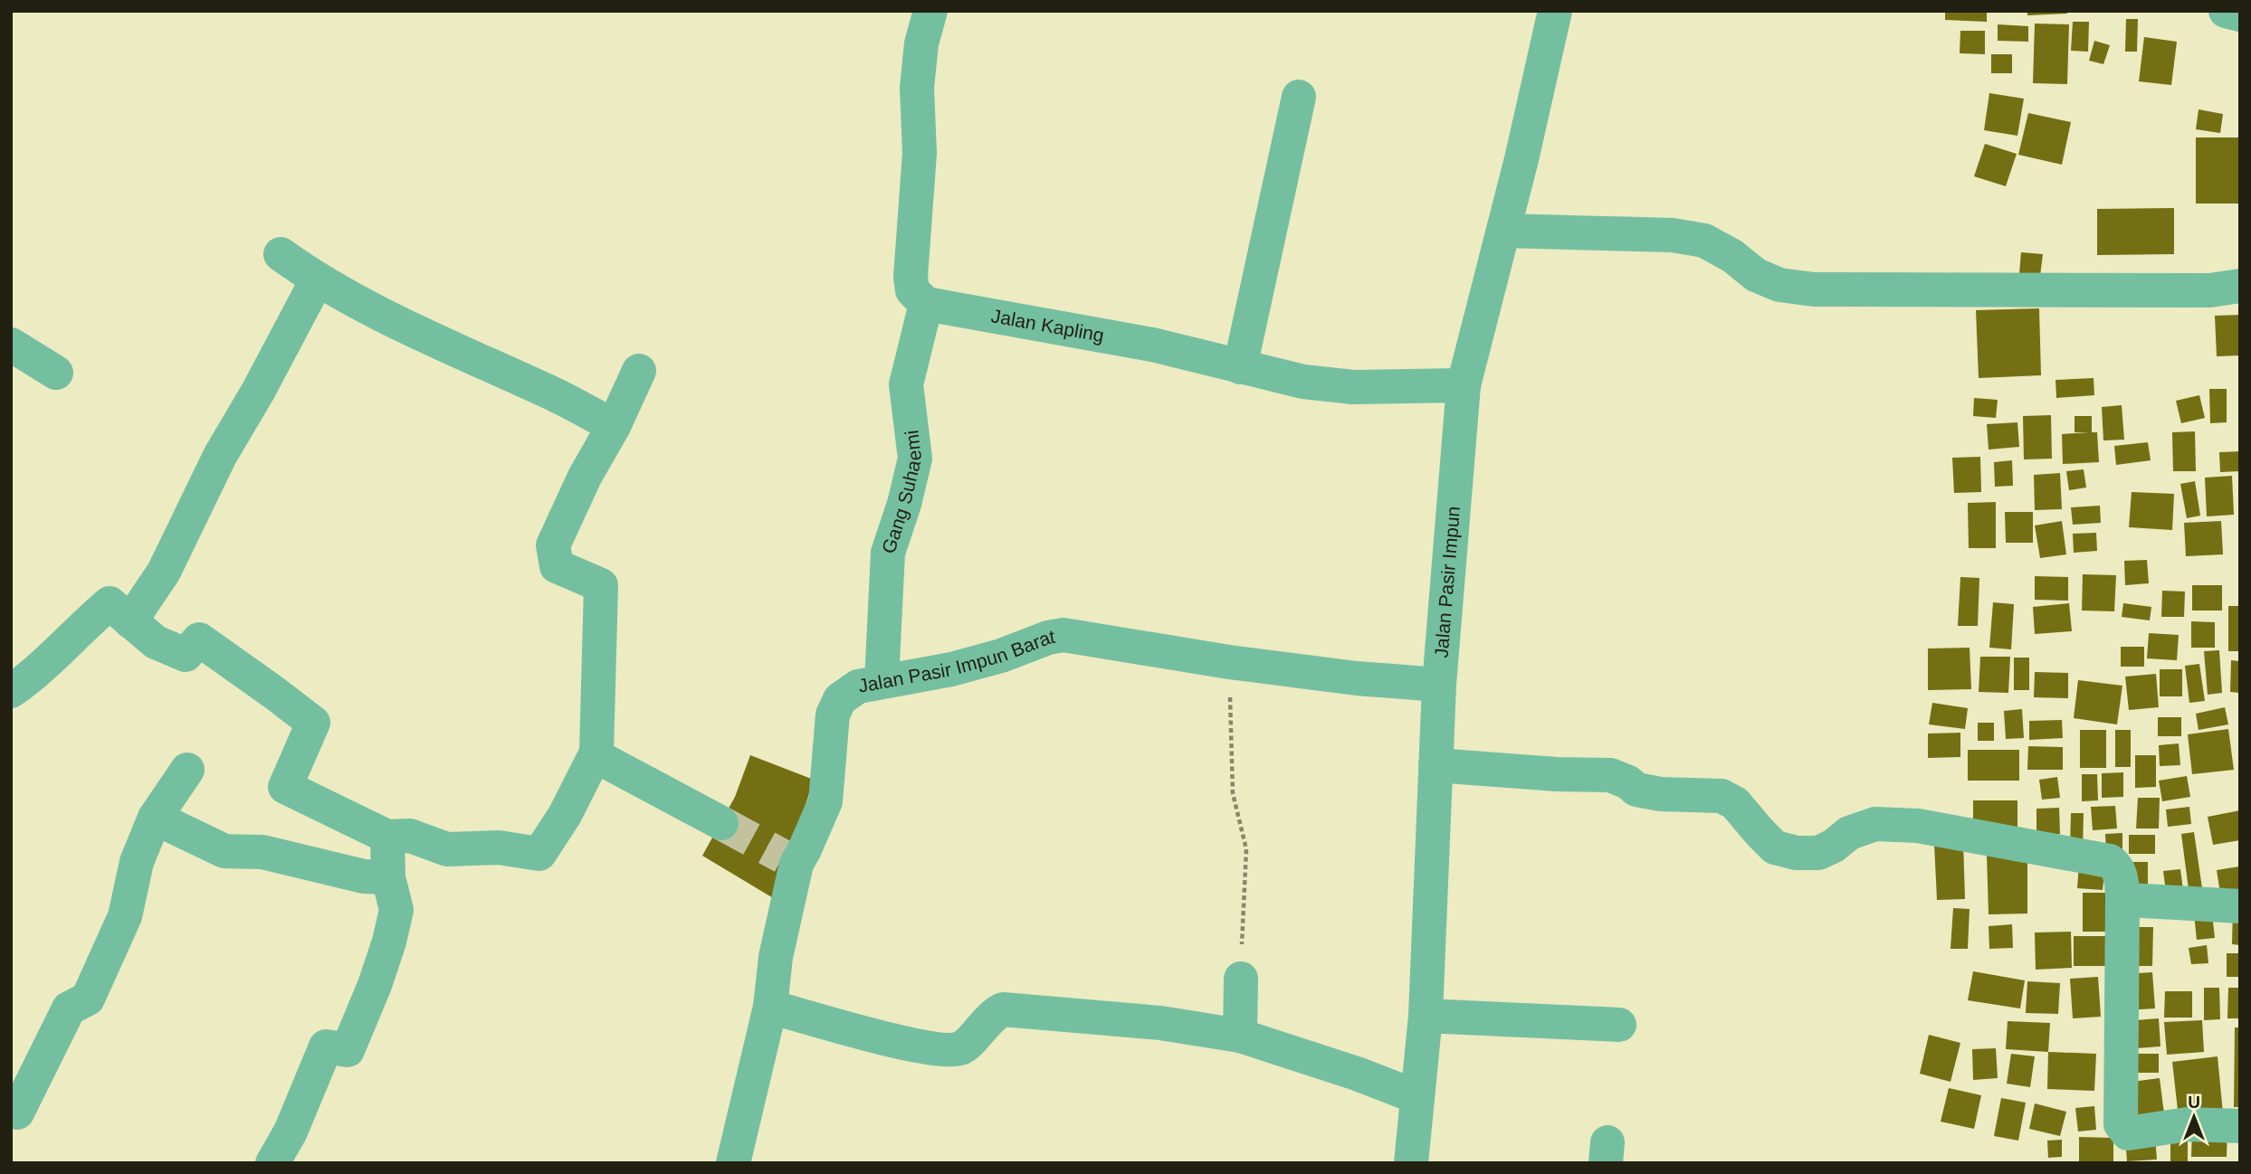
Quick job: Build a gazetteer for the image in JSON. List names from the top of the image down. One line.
{"streets":{"street":["Jalan Kapling","Gang Suhaemi","Jalan Pasir Impun","Jalan Pasir Impun Barat"]},"crossings":[["Jalan Kapling","Gang Suhaemi"],["Jalan Kapling","Jalan Pasir Impun"],["Gang Suhaemi","Jalan Pasir Impun Barat"],["Jalan Pasir Impun","Jalan Pasir Impun Barat"]],"north":"top"}
